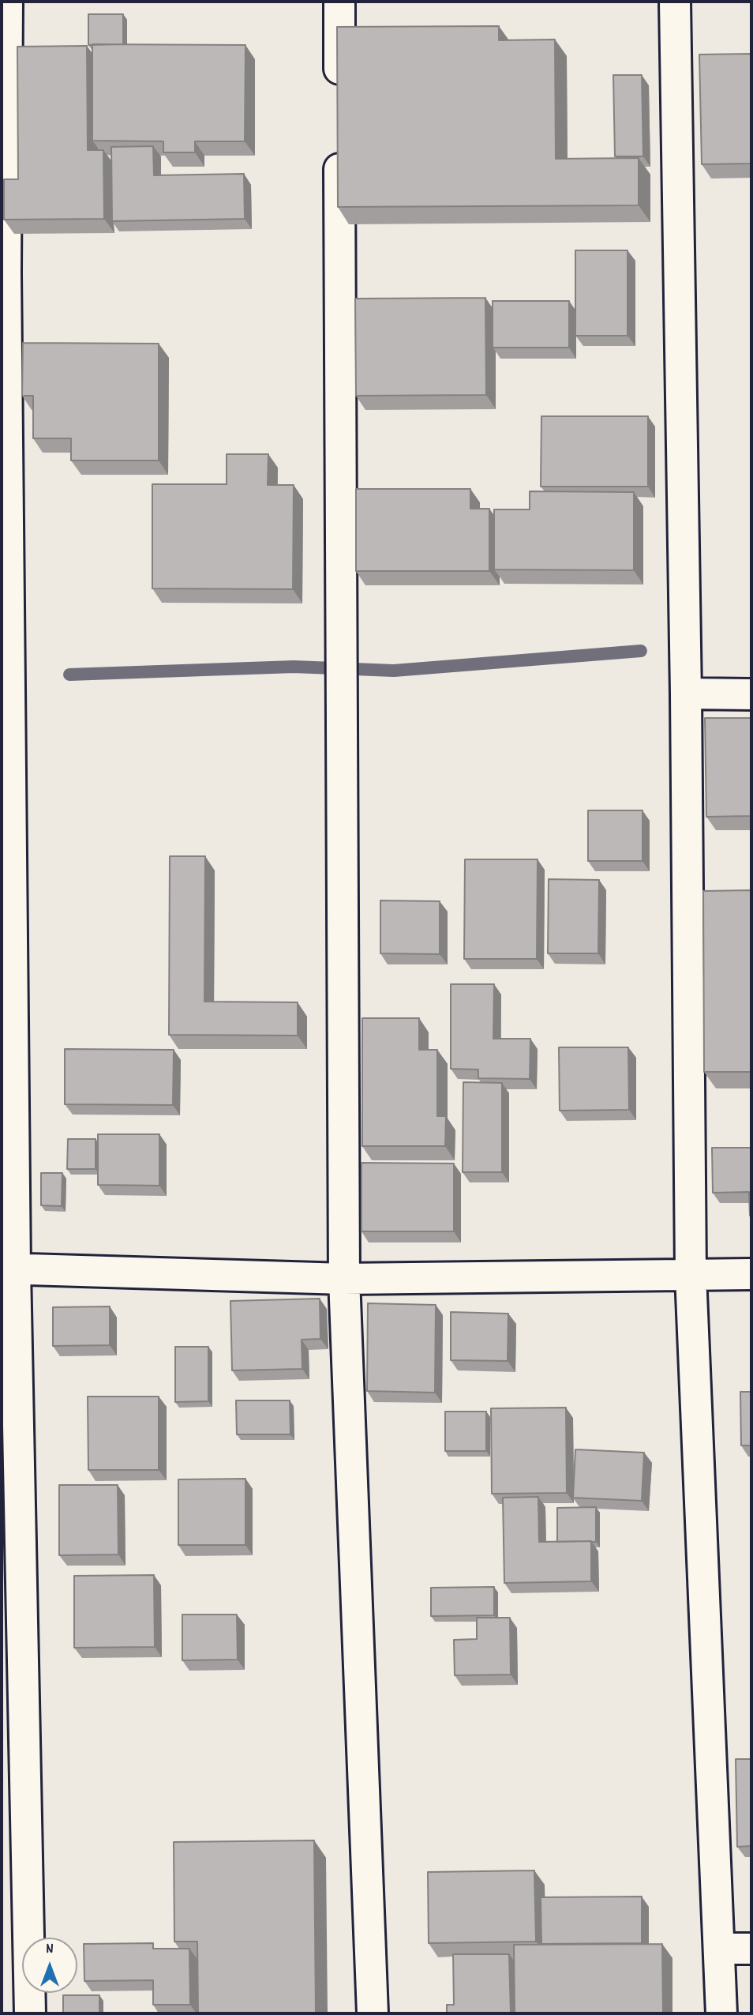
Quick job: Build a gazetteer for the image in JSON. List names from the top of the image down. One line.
{"north":"top"}
